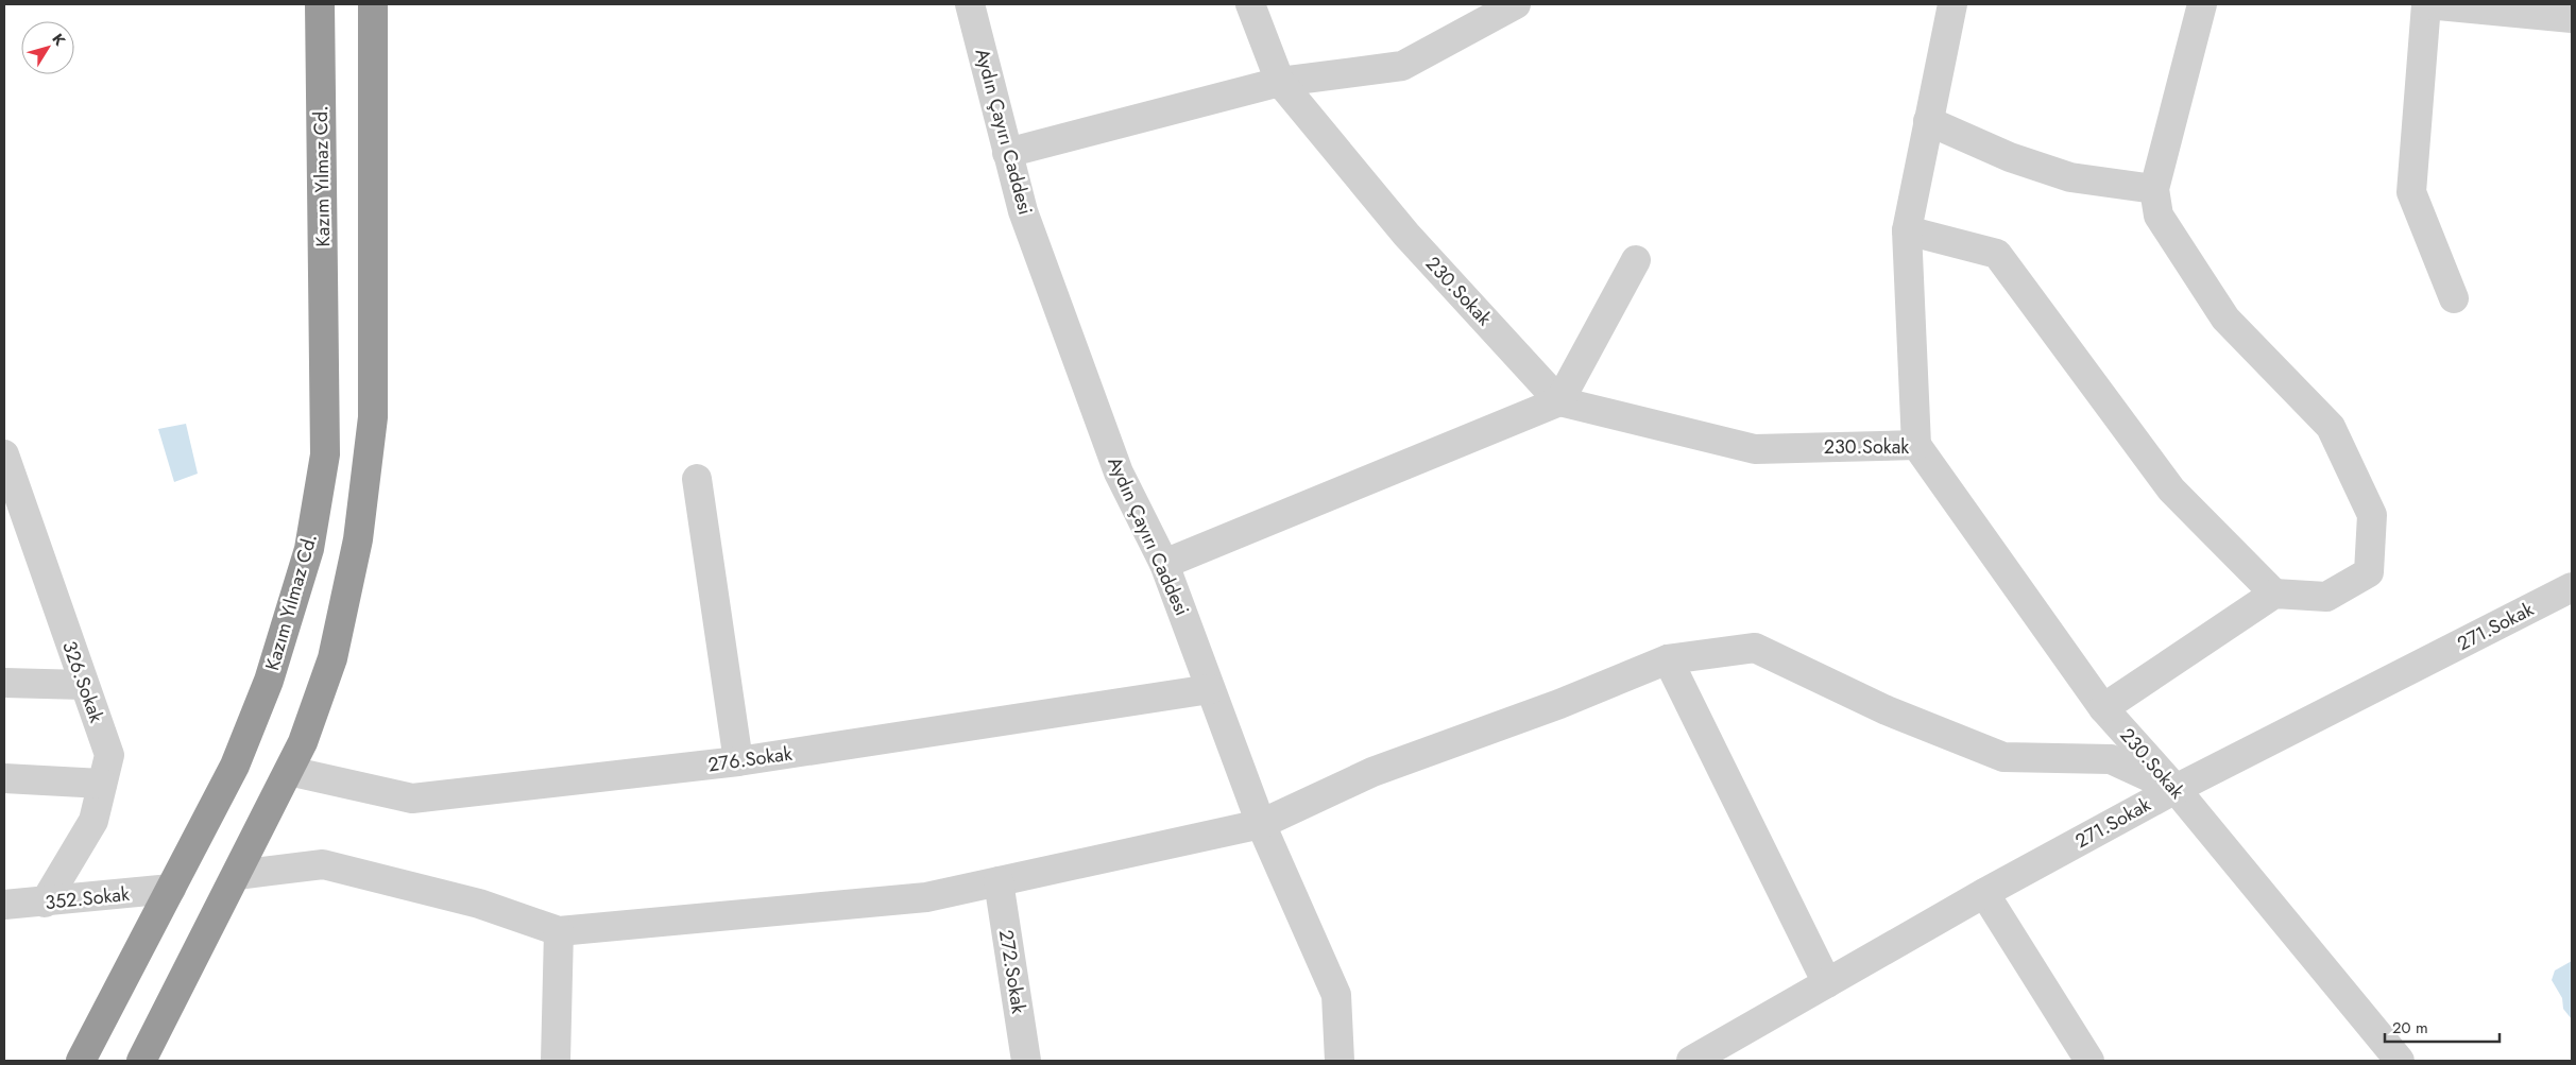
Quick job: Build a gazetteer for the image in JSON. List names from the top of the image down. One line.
{"streets":{"highway":["Kazım Yılmaz Cd."],"street":["Aydın Çayırı Caddesi","230.Sokak","271.Sokak","326.Sokak","276.Sokak","352.Sokak","272.Sokak"]},"crossings":[["Aydın Çayırı Caddesi","276.Sokak"],["Kazım Yılmaz Cd.","352.Sokak"],["230.Sokak","271.Sokak"],["326.Sokak","352.Sokak"]],"scale_bar":"20 m","north":"top right"}
